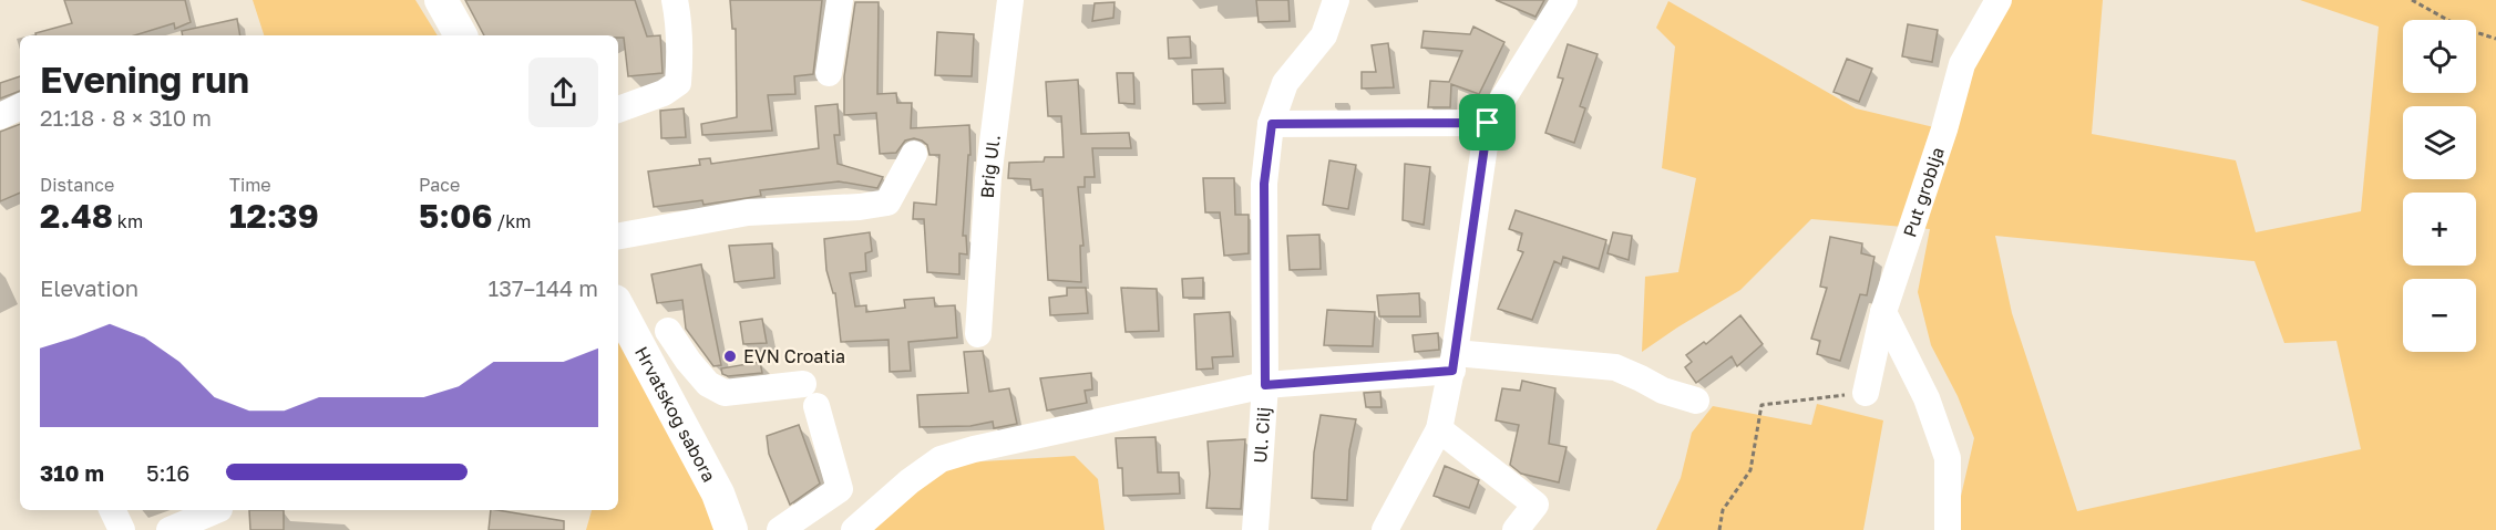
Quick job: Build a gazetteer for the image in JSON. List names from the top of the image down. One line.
{"streets":{"main road":["Hrvatskog sabora"],"street":["Brig Ul.","Put groblja","Ul. Cilj"]},"places":["EVN Croatia"],"page":{"map_buttons":["+","−"],"heading":["Evening run","21:18 · 8 × 310 m"],"stats":[["Distance","2.48 km"],["Time","12:39"],["Pace","5:06 /km"]],"chart":["Elevation","137–144 m"],"list":[{"name":"310 m","note":"5:16"}]}}
